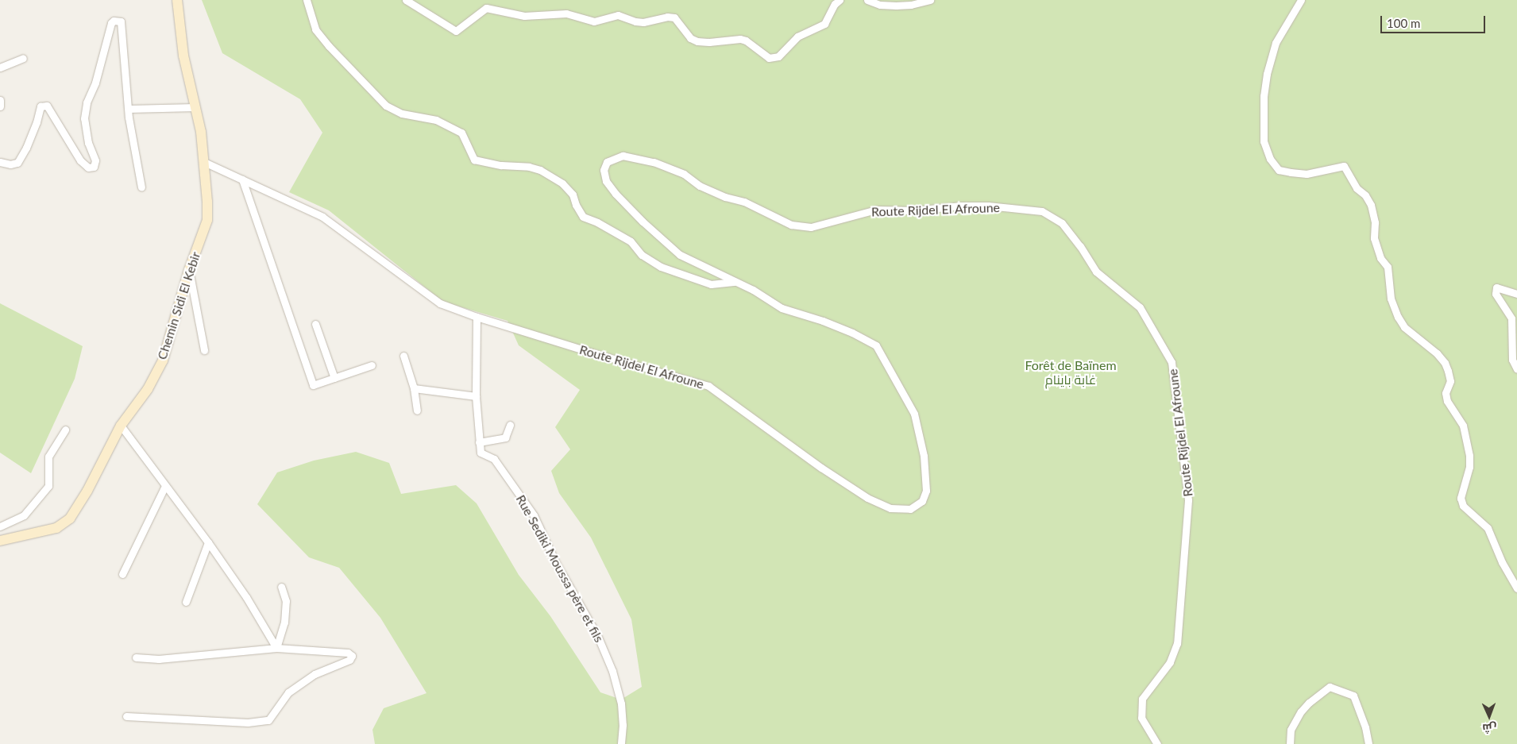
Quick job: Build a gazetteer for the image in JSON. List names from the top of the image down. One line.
{"streets":{"street":["Route Rijdel El Afroune","Chemin Sidi El Kebir","Rue Sediki Moussa père et fils"]},"crossings":[["Route Rijdel El Afroune","Rue Sediki Moussa père et fils"]],"parks":["Forêt de Baïnem غابة باينام"],"scale_bar":"100 m","north":"bottom"}
